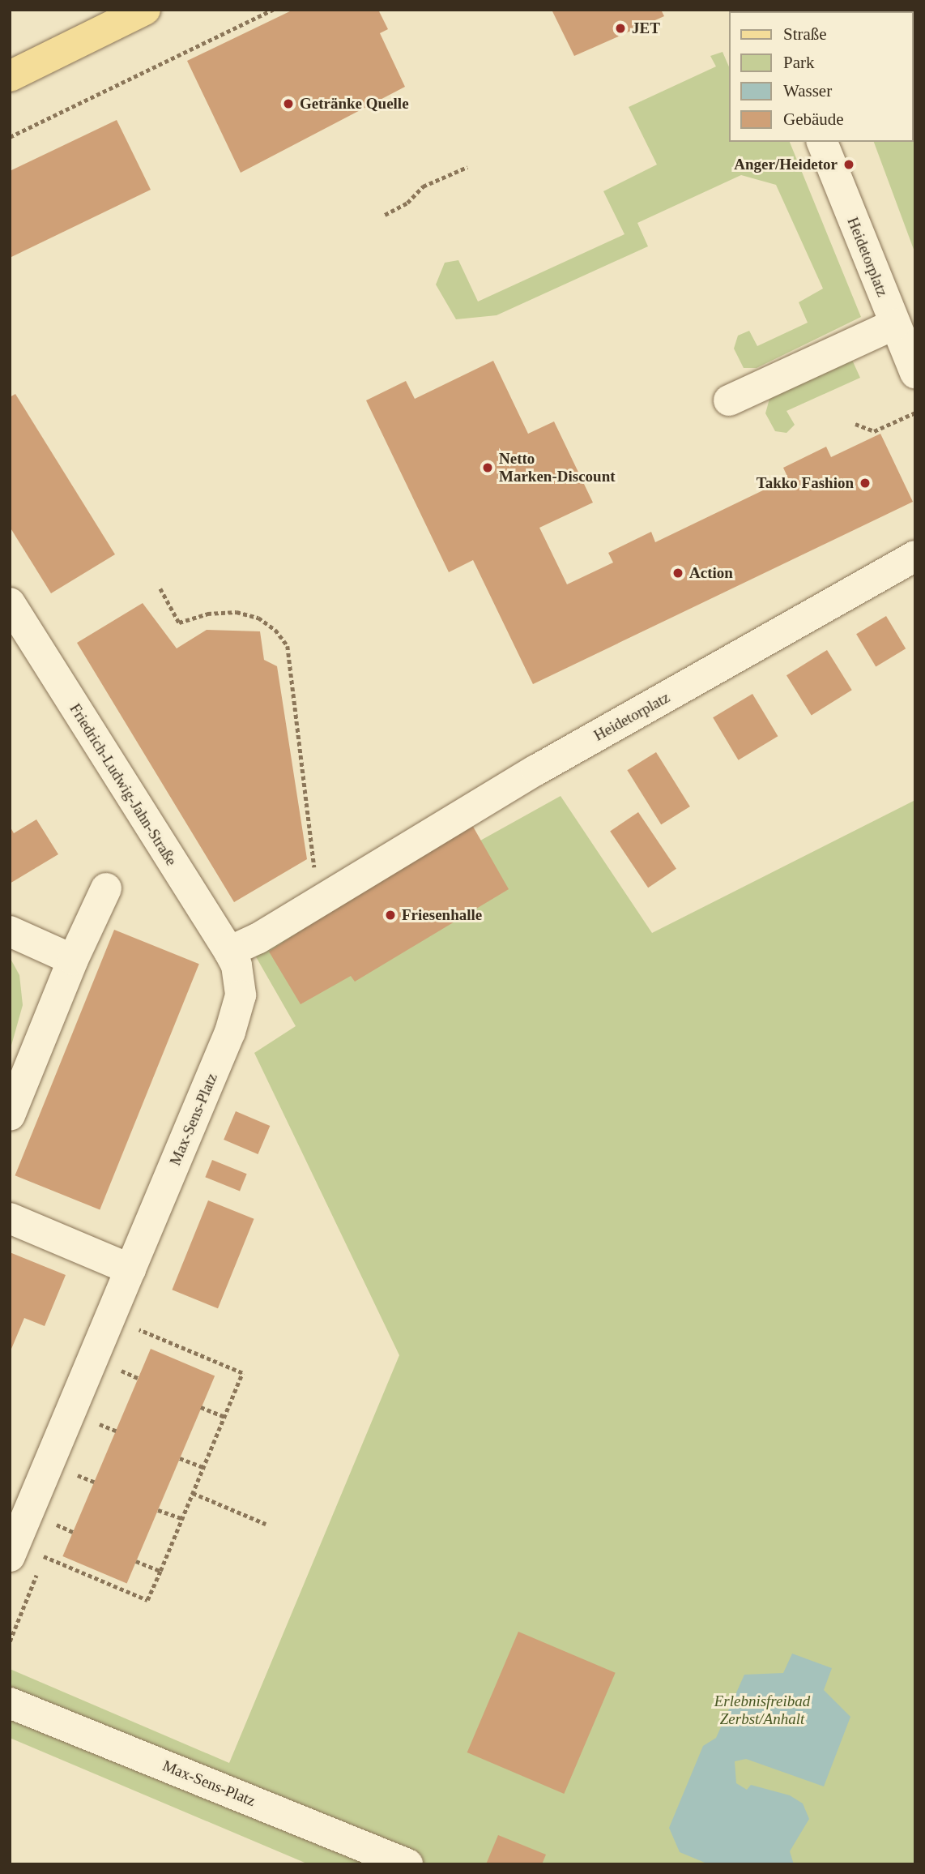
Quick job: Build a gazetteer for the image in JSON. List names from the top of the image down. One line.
{"streets":{"street":["Heidetorplatz","Friedrich-Ludwig-Jahn-Straße","Max-Sens-Platz"]},"crossings":[["Heidetorplatz","Friedrich-Ludwig-Jahn-Straße"],["Heidetorplatz","Max-Sens-Platz"],["Friedrich-Ludwig-Jahn-Straße","Max-Sens-Platz"]],"parks":["Erlebnisfreibad Zerbst/Anhalt"],"places":["JET","Getränke Quelle","Anger/Heidetor","Netto Marken-Discount","Takko Fashion","Action","Friesenhalle"],"legend":["Straße","Park","Wasser","Gebäude"]}
